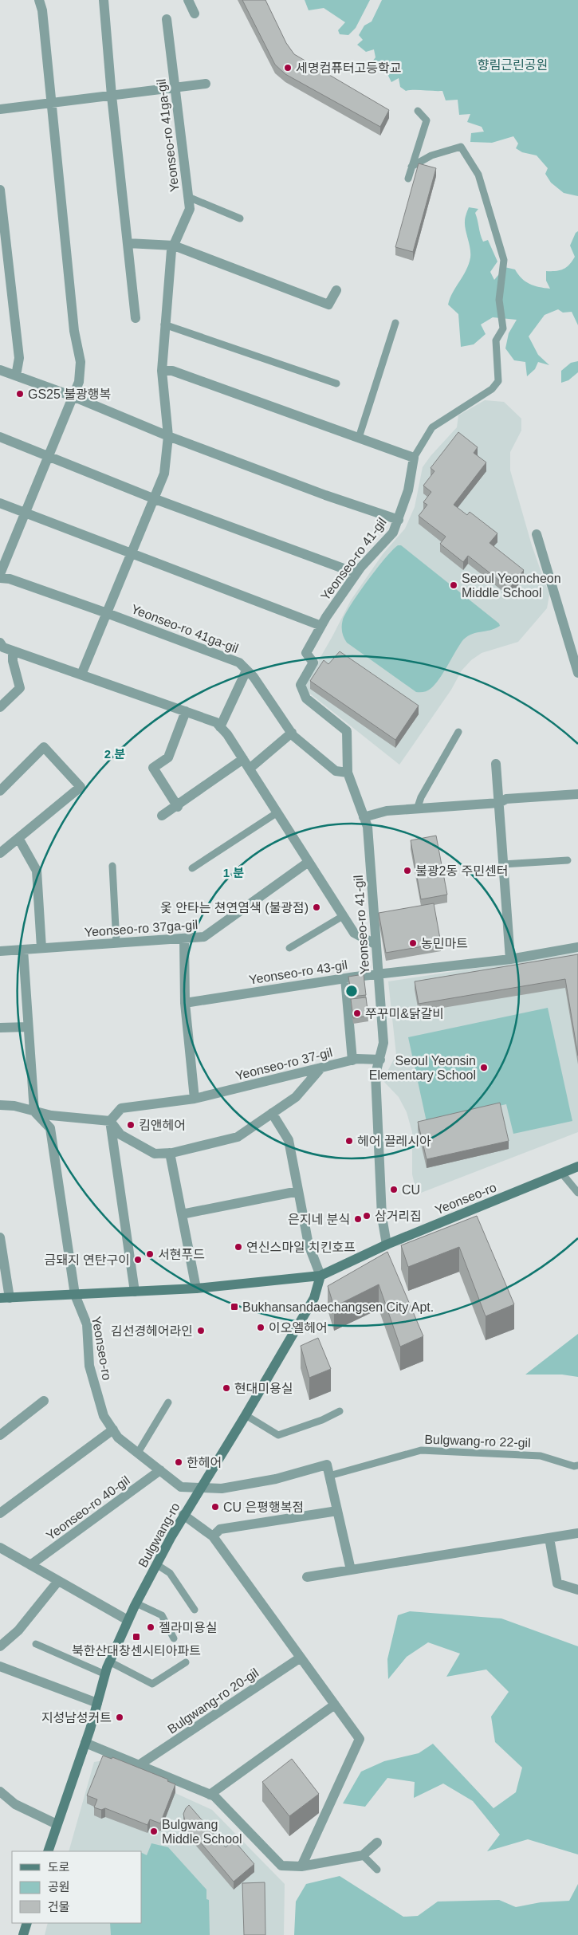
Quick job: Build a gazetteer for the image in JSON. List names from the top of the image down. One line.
{"streets":{"main road":["Yeonseo-ro","Bulgwang-ro"],"street":["Yeonseo-ro 41ga-gil","Yeonseo-ro 41-gil","Yeonseo-ro 37ga-gil","Yeonseo-ro 43-gil","Yeonseo-ro 37-gil","Yeonseo-ro 40-gil","Bulgwang-ro 20-gil"],"lane":["Bulgwang-ro 22-gil"]},"crossings":[["Yeonseo-ro 41ga-gil","Yeonseo-ro 41-gil"],["Yeonseo-ro 41-gil","Yeonseo-ro 43-gil"],["Yeonseo-ro 41-gil","Yeonseo-ro 37-gil"],["Yeonseo-ro 41-gil","Yeonseo-ro"],["Yeonseo-ro","Yeonseo-ro 40-gil"],["Yeonseo-ro","Bulgwang-ro"]],"parks":["향림근린공원"],"places":{"other":["세명컴퓨터고등학교","GS25 불광행복","Seoul Yeoncheon Middle School","불광2동 주민센터","옻 안타는 쳔연염색 (불광점)","농민마트","쭈꾸미&닭갈비","Seoul Yeonsin Elementary School","킴앤헤어","헤어 끌레시아","CU","삼거리집","은지네 분식","연신스마일 치킨호프","서현푸드","금돼지 연탄구이","이오엘헤어","김선경헤어라인","현대미용실","한헤어","CU 은평행복점","젤라미용실","지성남성커트","Bulgwang Middle School"],"transit":["Bukhansandaechangsen City Apt.","북한산대창센시티아파트"]},"legend":["도로","공원","건물"],"rings":["2 분","1 분"]}
